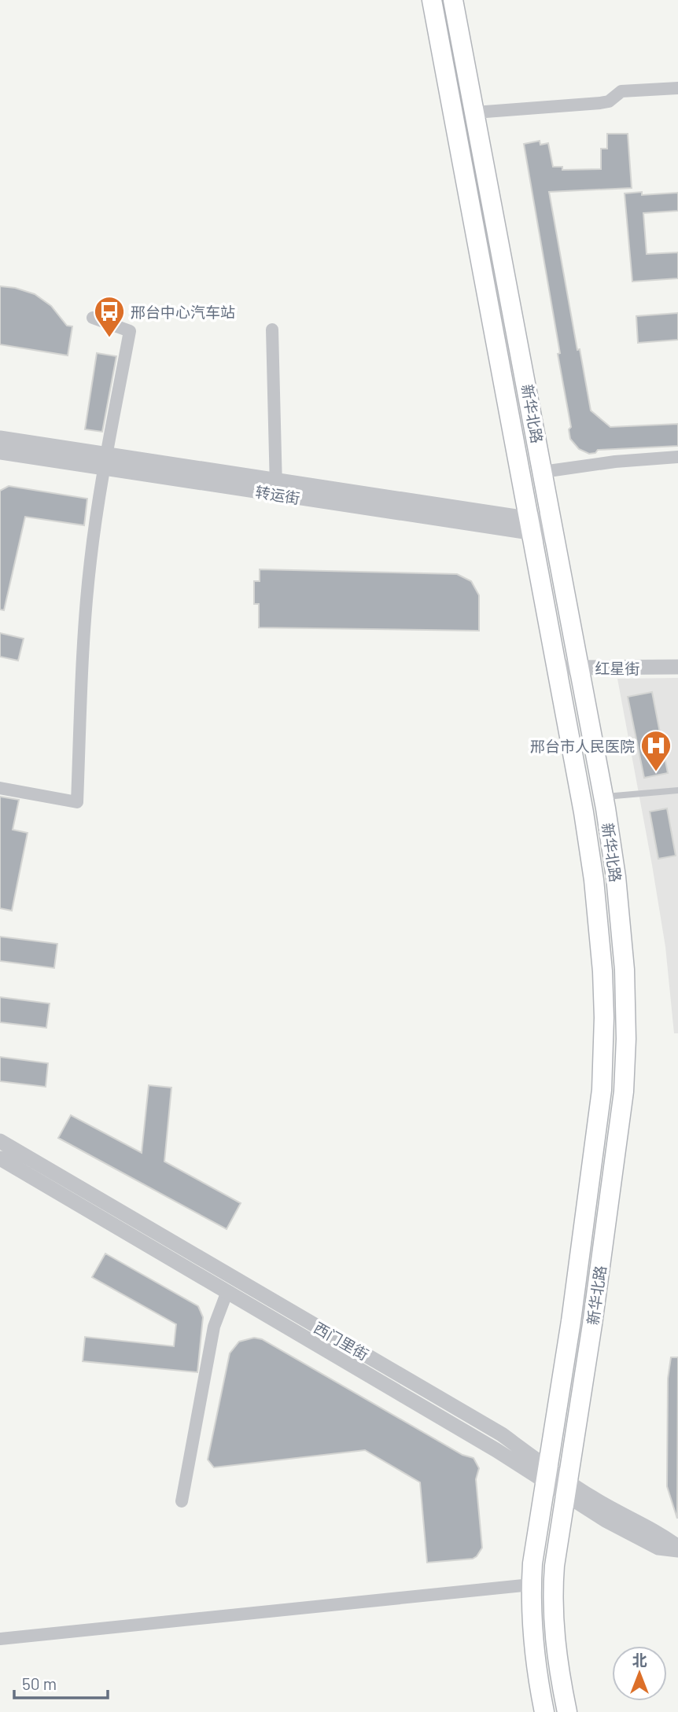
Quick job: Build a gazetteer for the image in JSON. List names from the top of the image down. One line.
{"streets":{"main road":["新华北路"],"street":["转运街","红星街","西门里街"]},"crossings":[["新华北路","转运街"],["新华北路","红星街"],["新华北路","西门里街"]],"places":{"bus stop":["邢台中心汽车站"],"hospital":["邢台市人民医院"]},"scale_bar":"50 m","north":"top"}
